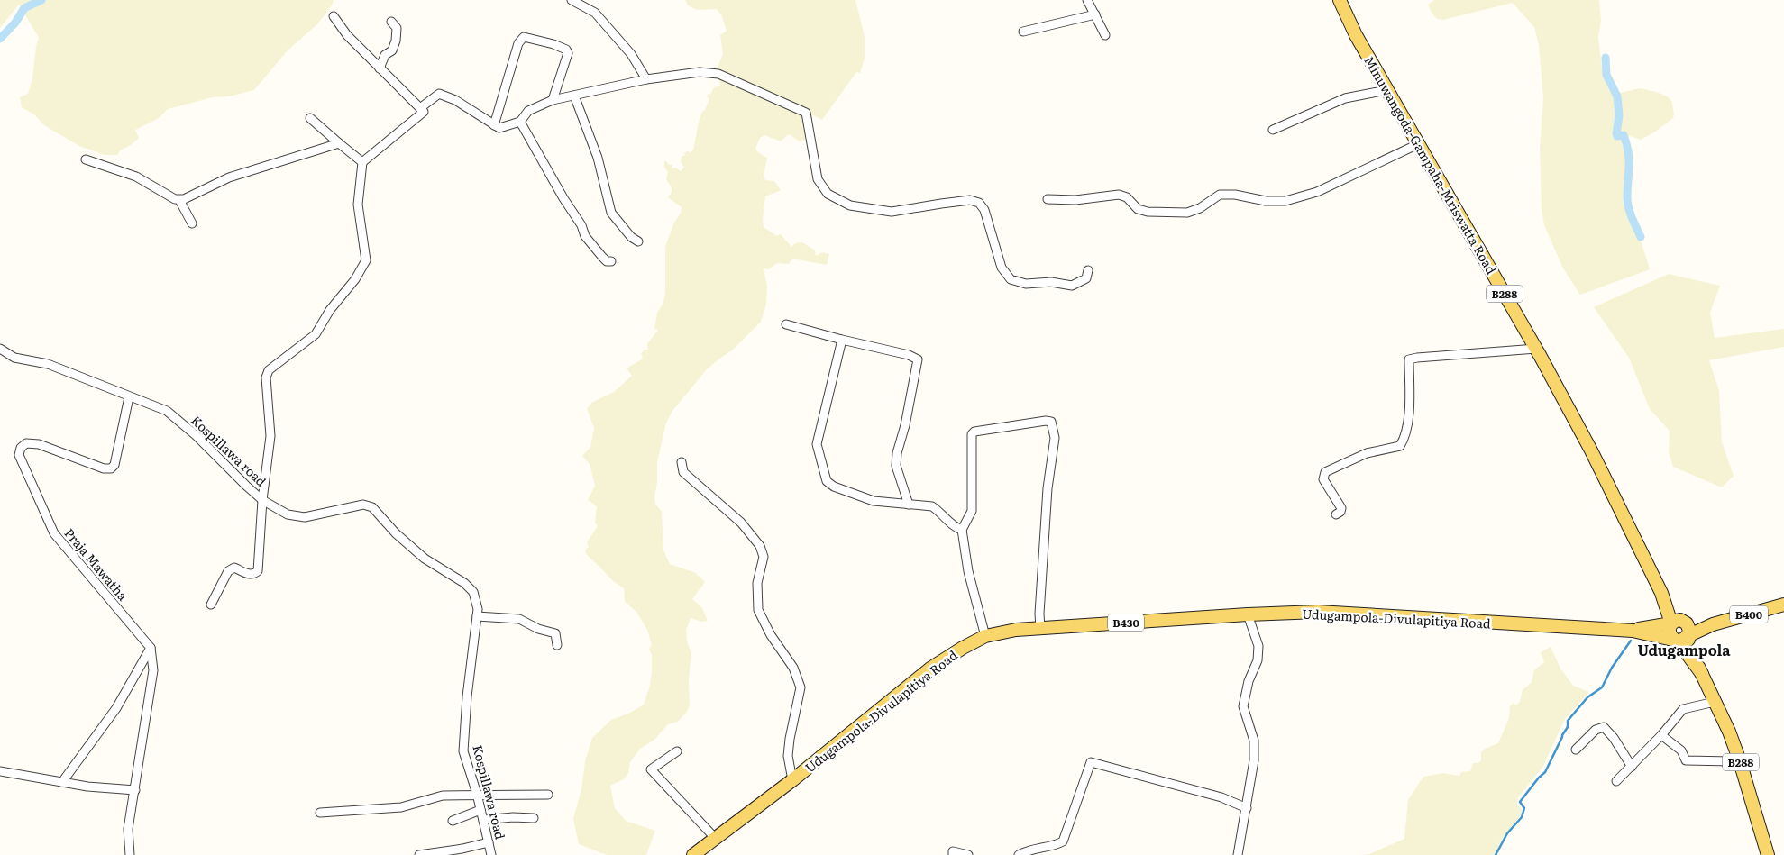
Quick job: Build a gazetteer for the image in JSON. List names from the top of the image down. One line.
{"streets":{"main road":["Minuwangoda-Gampaha-Mriswatta Road","B288","B400","Udugampola-Divulapitiya Road","B430"],"street":["Kospillawa road","Praja Mawatha"]},"crossings":[["Minuwangoda-Gampaha-Mriswatta Road","B400"],["Minuwangoda-Gampaha-Mriswatta Road","Udugampola-Divulapitiya Road"],["B288","B400"],["B288","Udugampola-Divulapitiya Road"],["Kospillawa road","Praja Mawatha"],["B400","Udugampola-Divulapitiya Road"]],"districts":["Udugampola"]}
